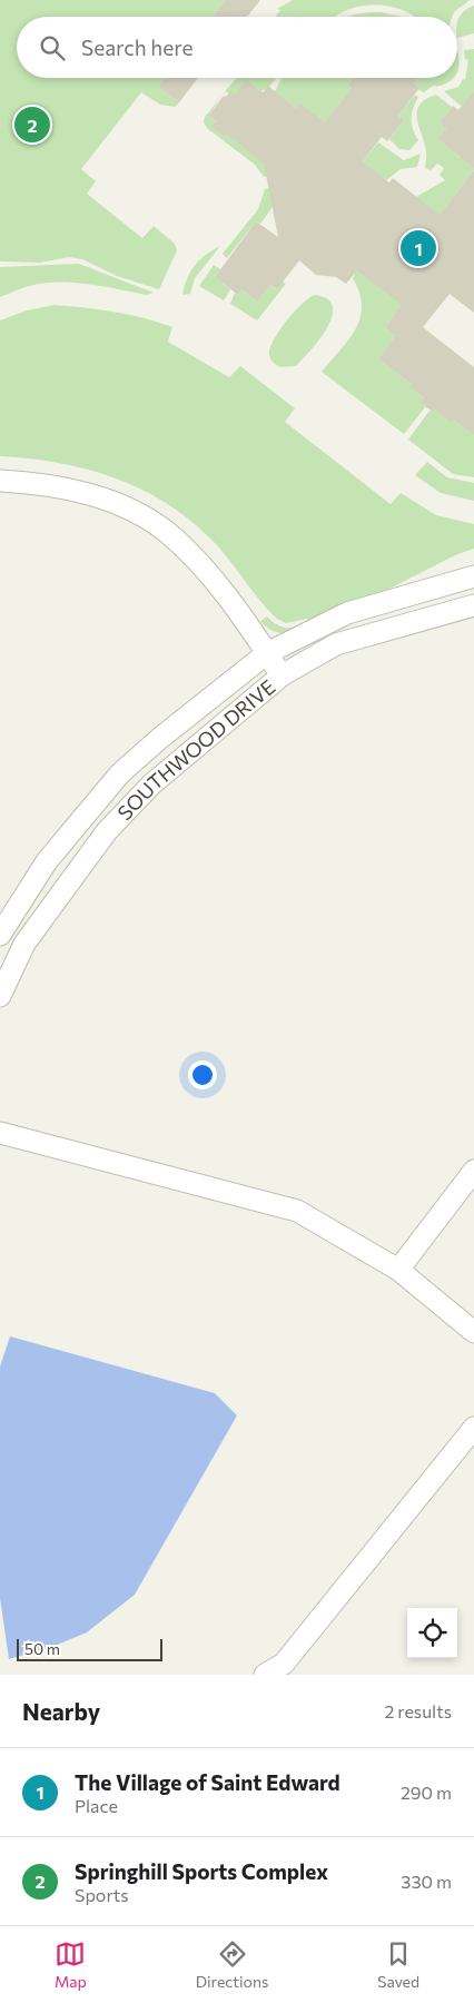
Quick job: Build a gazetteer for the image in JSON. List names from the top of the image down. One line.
{"streets":{"street":["SOUTHWOOD DRIVE"]},"scale_bar":"50 m","page":{"search":"Search here","pins":["2","1"],"scale":"50 m","heading":["Nearby","2 results"],"list":[{"mark":"1","name":"The Village of Saint Edward","note":"Place","value":"290 m"},{"mark":"2","name":"Springhill Sports Complex","note":"Sports","value":"330 m"}],"nav":["Map","Directions","Saved"]}}
